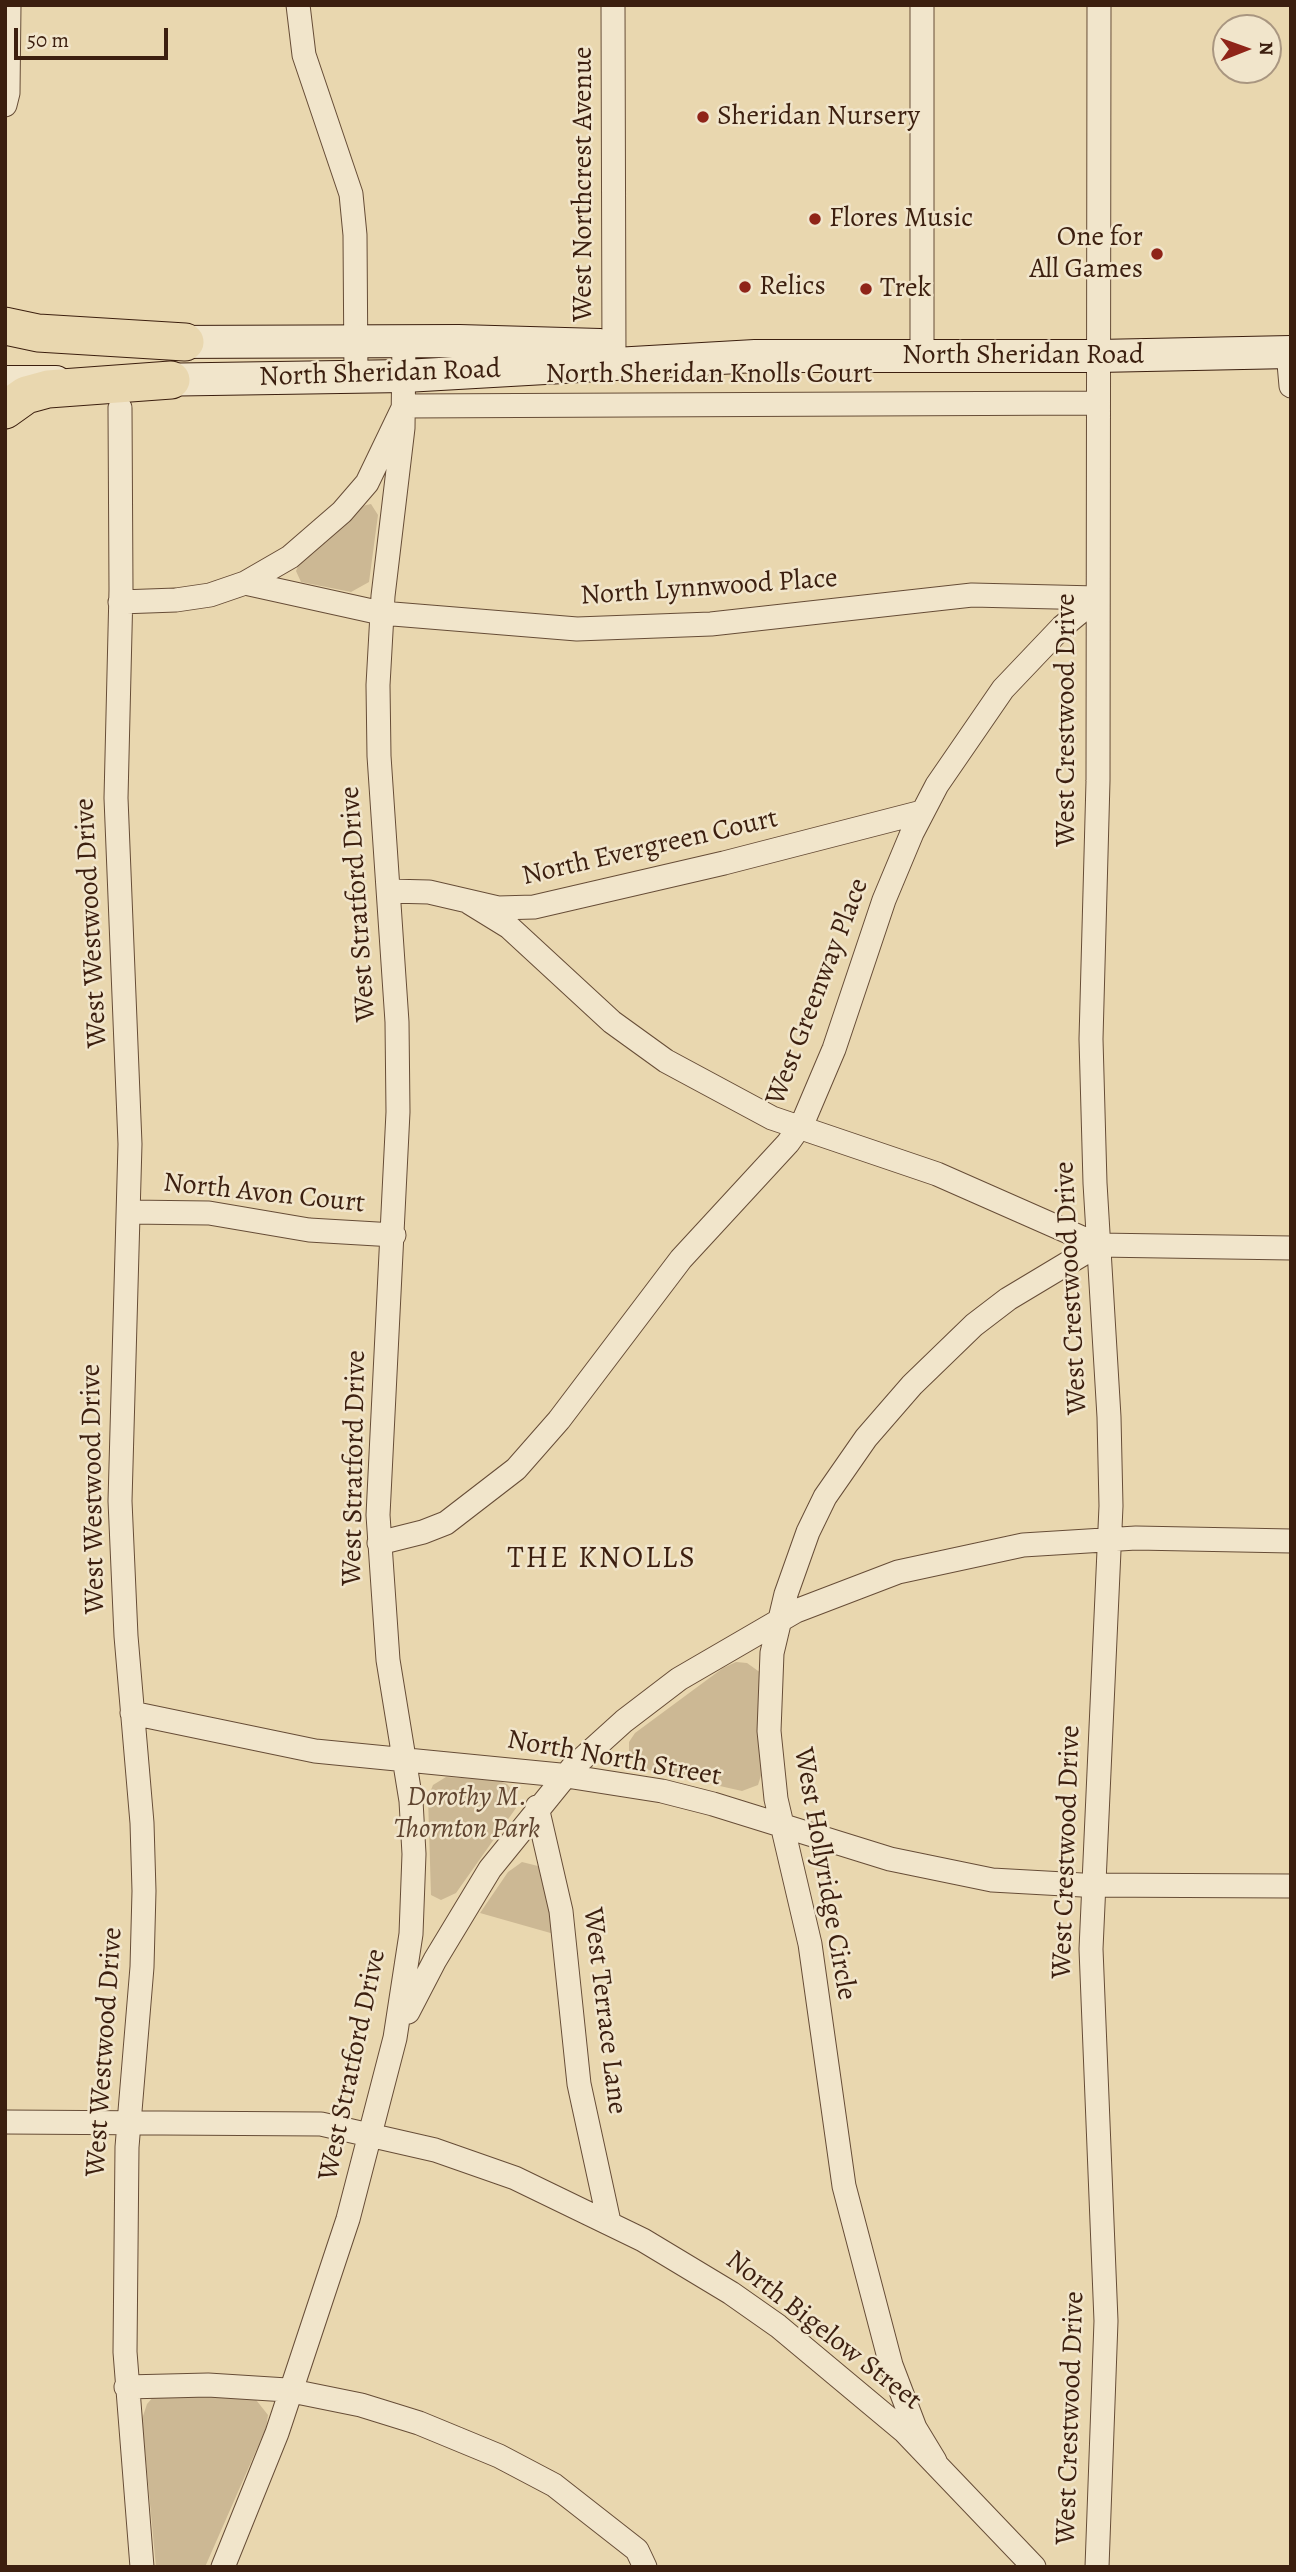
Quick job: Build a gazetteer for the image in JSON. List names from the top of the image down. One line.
{"streets":{"main road":["North Sheridan Road"],"street":["West Northcrest Avenue","North Sheridan Knolls Court","North Lynnwood Place","West Crestwood Drive","North Evergreen Court","West Stratford Drive","West Westwood Drive","West Greenway Place","North Avon Court","North North Street","West Hollyridge Circle","West Terrace Lane","North Bigelow Street"]},"crossings":[["West Northcrest Avenue","North Sheridan Road"],["North Sheridan Road","North Sheridan Knolls Court"],["North Sheridan Road","North Lynnwood Place"],["North Sheridan Road","West Crestwood Drive"],["North Sheridan Road","West Stratford Drive"],["North Sheridan Knolls Court","North Lynnwood Place"],["North Sheridan Knolls Court","West Crestwood Drive"],["North Sheridan Knolls Court","West Stratford Drive"],["North Lynnwood Place","West Crestwood Drive"],["North Lynnwood Place","West Stratford Drive"],["North Lynnwood Place","West Westwood Drive"],["North Lynnwood Place","West Greenway Place"],["West Crestwood Drive","West Greenway Place"],["West Crestwood Drive","North North Street"],["West Crestwood Drive","West Hollyridge Circle"],["North Evergreen Court","West Stratford Drive"],["North Evergreen Court","West Greenway Place"],["West Stratford Drive","West Greenway Place"],["West Stratford Drive","North Avon Court"],["West Stratford Drive","North North Street"],["West Stratford Drive","North Bigelow Street"],["West Westwood Drive","North Avon Court"],["West Westwood Drive","North North Street"],["West Westwood Drive","North Bigelow Street"],["North North Street","West Hollyridge Circle"],["West Hollyridge Circle","North Bigelow Street"],["West Terrace Lane","North Bigelow Street"]],"districts":["THE KNOLLS"],"parks":["Dorothy M. Thornton Park"],"places":["Sheridan Nursery","Flores Music","One for All Games","Relics","Trek"],"scale_bar":"50 m","north":"right"}
